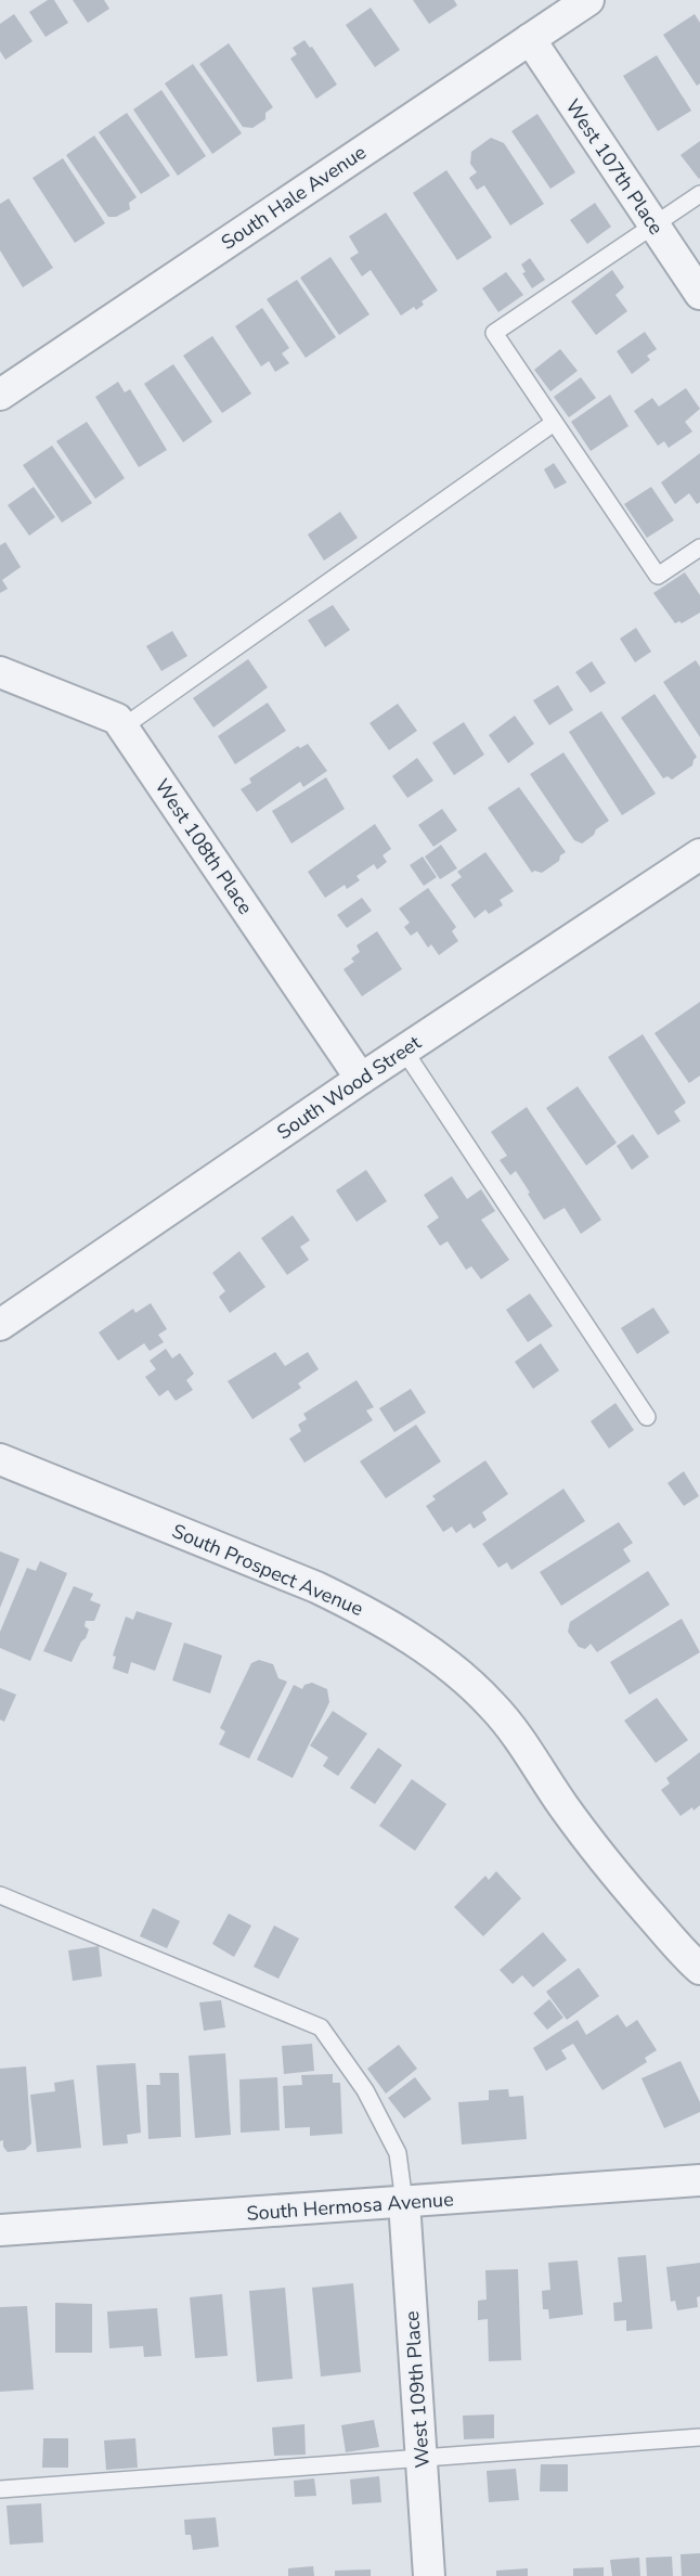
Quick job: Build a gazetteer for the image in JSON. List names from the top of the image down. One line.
{"streets":{"street":["West 107th Place","South Hale Avenue","West 108th Place","South Wood Street","South Prospect Avenue","South Hermosa Avenue","West 109th Place"]},"crossings":[["West 107th Place","South Hale Avenue"],["West 108th Place","South Wood Street"],["South Hermosa Avenue","West 109th Place"]]}
